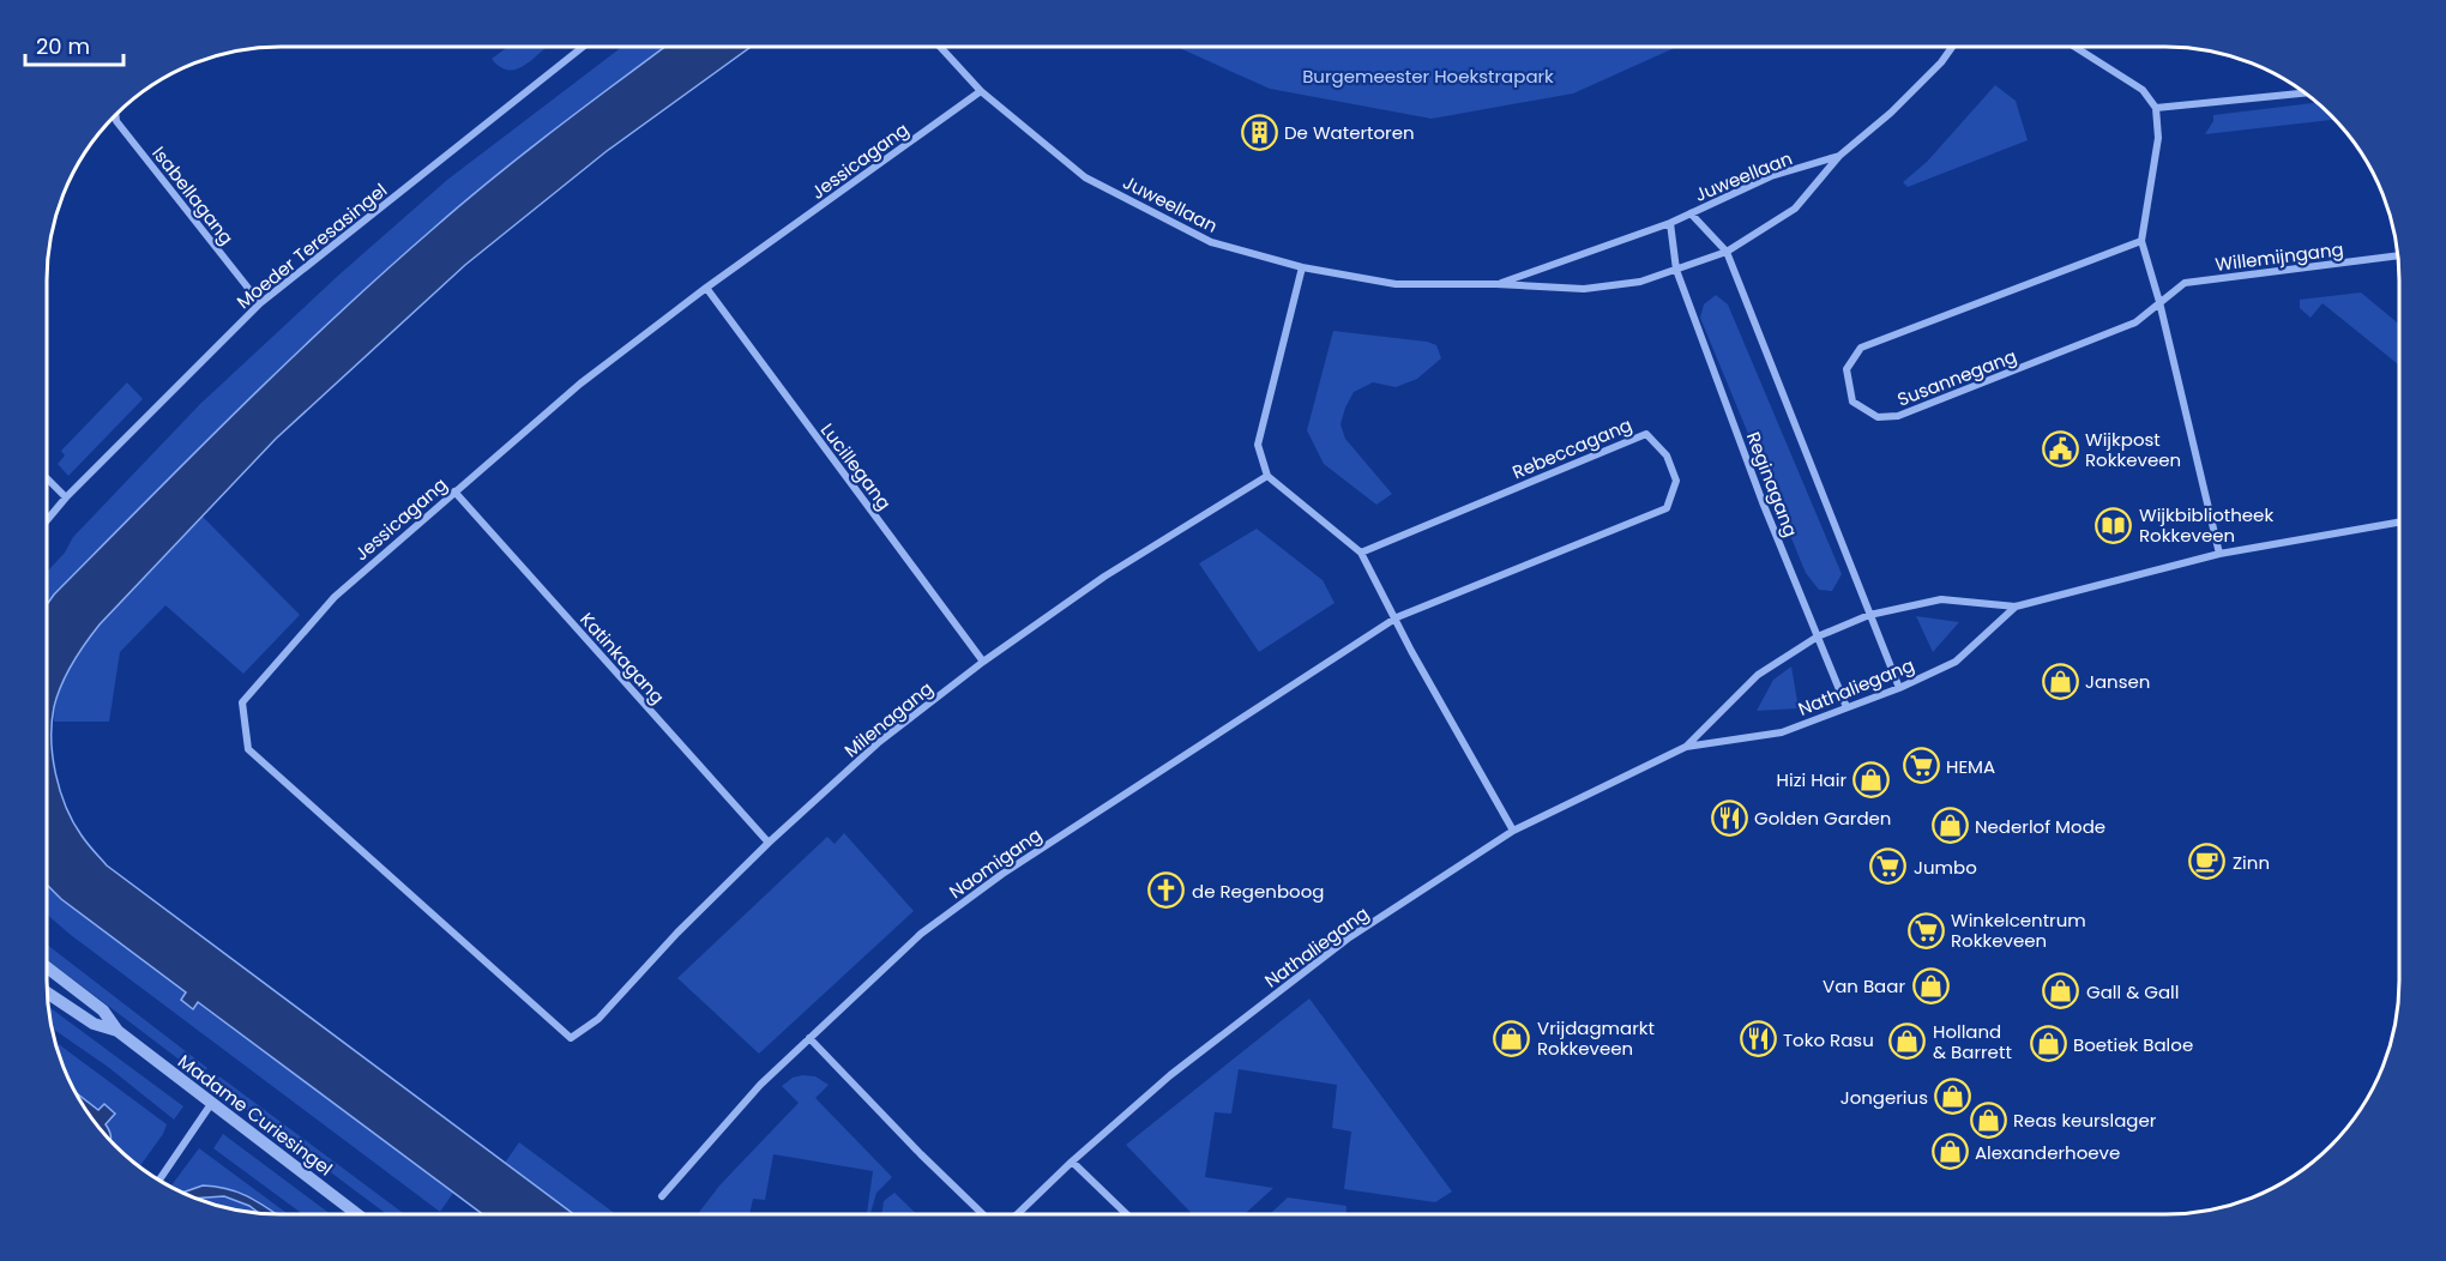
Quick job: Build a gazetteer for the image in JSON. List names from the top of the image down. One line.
{"streets":{"street":["Jessicagang","Juweellaan","Isabellagang","Moeder Teresasingel","Willemijngang","Susannegang","Rebeccagang","Lucillegang","Reginagang","Katinkagang","Nathaliegang","Milenagang","Naomigang","Madame Curiesingel"]},"crossings":[["Jessicagang","Juweellaan"],["Jessicagang","Lucillegang"],["Jessicagang","Katinkagang"],["Jessicagang","Milenagang"],["Juweellaan","Reginagang"],["Isabellagang","Moeder Teresasingel"],["Willemijngang","Susannegang"],["Rebeccagang","Naomigang"],["Lucillegang","Milenagang"],["Reginagang","Nathaliegang"],["Katinkagang","Milenagang"]],"parks":["Burgemeester Hoekstrapark"],"places":{"building":["De Watertoren"],"public building":["Wijkpost Rokkeveen"],"library":["Wijkbibliotheek Rokkeveen"],"shop":["Jansen","Hizi Hair","Nederlof Mode","Van Baar","Gall & Gall","Vrijdagmarkt Rokkeveen","Holland & Barrett","Boetiek Baloe","Jongerius","Reas keurslager","Alexanderhoeve"],"supermarket":["HEMA","Jumbo","Winkelcentrum Rokkeveen"],"restaurant":["Golden Garden","Toko Rasu"],"cafe":["Zinn"],"church":["de Regenboog"]},"scale_bar":"20 m"}
